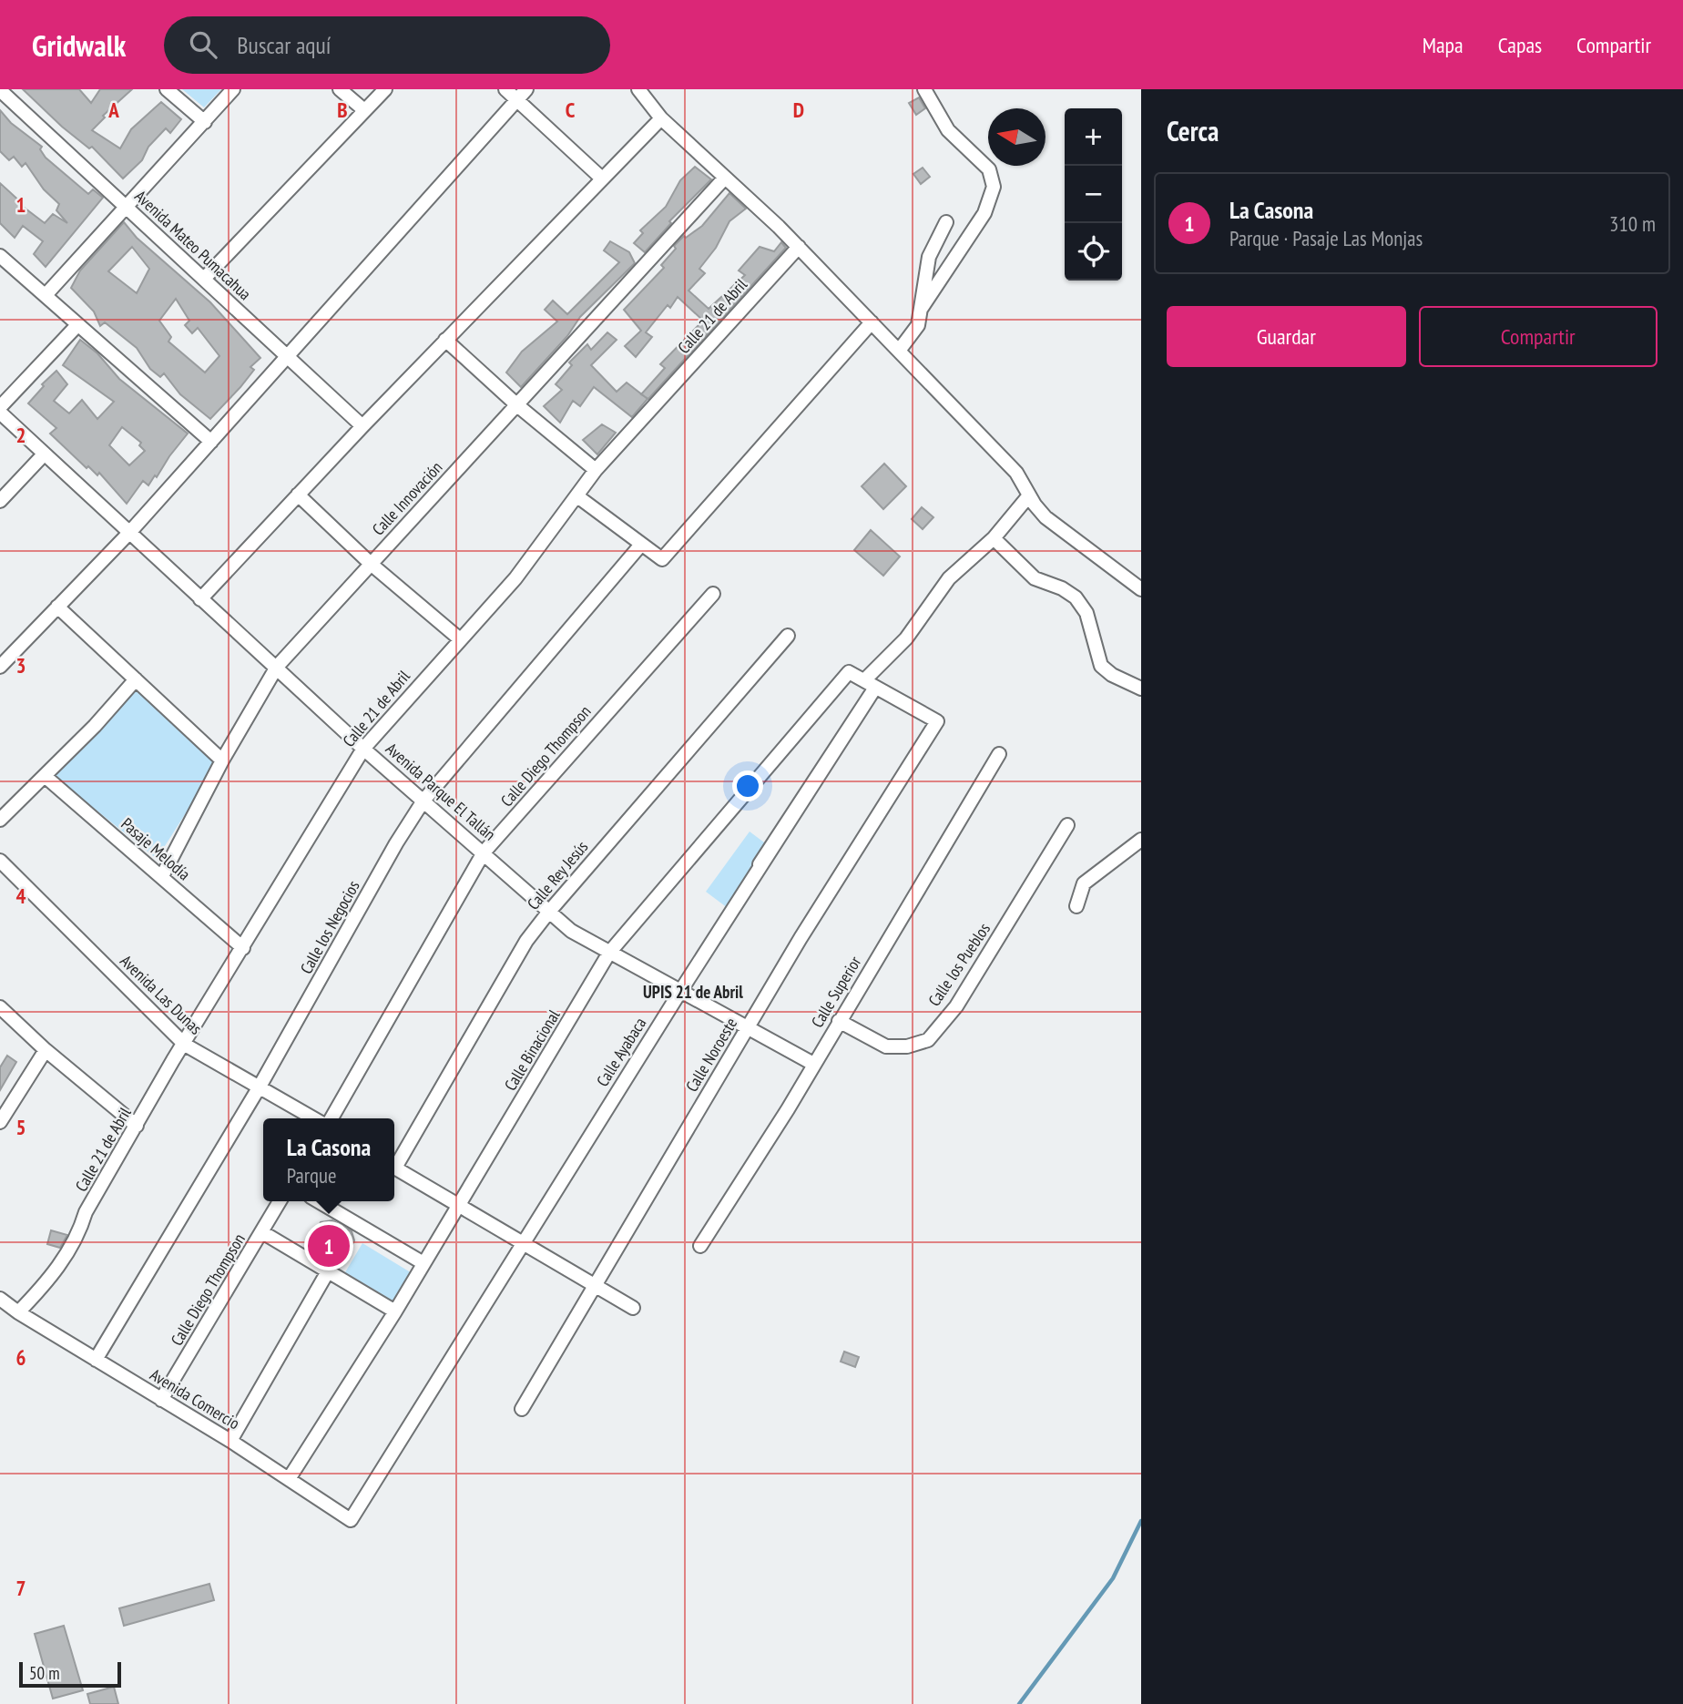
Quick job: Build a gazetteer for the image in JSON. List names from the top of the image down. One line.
{"streets":{"street":["Avenida Mateo Pumacahua","Calle 21 de Abril","Calle Innovación","Calle Diego Thompson","Avenida Parque El Tallán","Pasaje Melodía","Calle Rey Jesús","Calle los Negocios","Calle los Pueblos","Calle Superior","Avenida Las Dunas","Calle Binacional","Calle Ayabaca","Calle Noroeste","Avenida Comercio"]},"crossings":[["Calle 21 de Abril","Avenida Parque El Tallán"],["Calle 21 de Abril","Pasaje Melodía"],["Calle 21 de Abril","Avenida Las Dunas"],["Calle 21 de Abril","Avenida Comercio"],["Calle Innovación","Avenida Parque El Tallán"],["Calle Innovación","Pasaje Melodía"],["Calle Diego Thompson","Avenida Parque El Tallán"],["Calle Diego Thompson","Avenida Comercio"],["Avenida Parque El Tallán","Calle Rey Jesús"],["Avenida Parque El Tallán","Calle los Negocios"],["Avenida Parque El Tallán","Calle Superior"],["Avenida Parque El Tallán","Calle Binacional"],["Avenida Parque El Tallán","Calle Ayabaca"],["Avenida Parque El Tallán","Calle Noroeste"],["Calle los Negocios","Avenida Las Dunas"],["Calle los Negocios","Avenida Comercio"],["Calle los Pueblos","Calle Superior"],["Calle Binacional","Calle Ayabaca"],["Calle Binacional","Calle Noroeste"],["Calle Binacional","Avenida Comercio"],["Calle Ayabaca","Calle Noroeste"],["Calle Ayabaca","Avenida Comercio"]],"districts":["UPIS 21 de Abril"],"scale_bar":"50 m","north":"left","page":{"header":"Gridwalk","search":"Buscar aquí","nav":["Mapa","Capas","Compartir"],"heading":"Cerca","map_buttons":["+","−"],"list":[{"mark":"1","name":"La Casona","note":"Parque · Pasaje Las Monjas","value":"310 m"}],"buttons":["Guardar","Compartir"],"popup":["La Casona","Parque"],"pins":"1","scale":"50 m"},"grid":{"columns":["A","B","C","D"],"rows":["1","2","3","4","5","6","7"]}}
